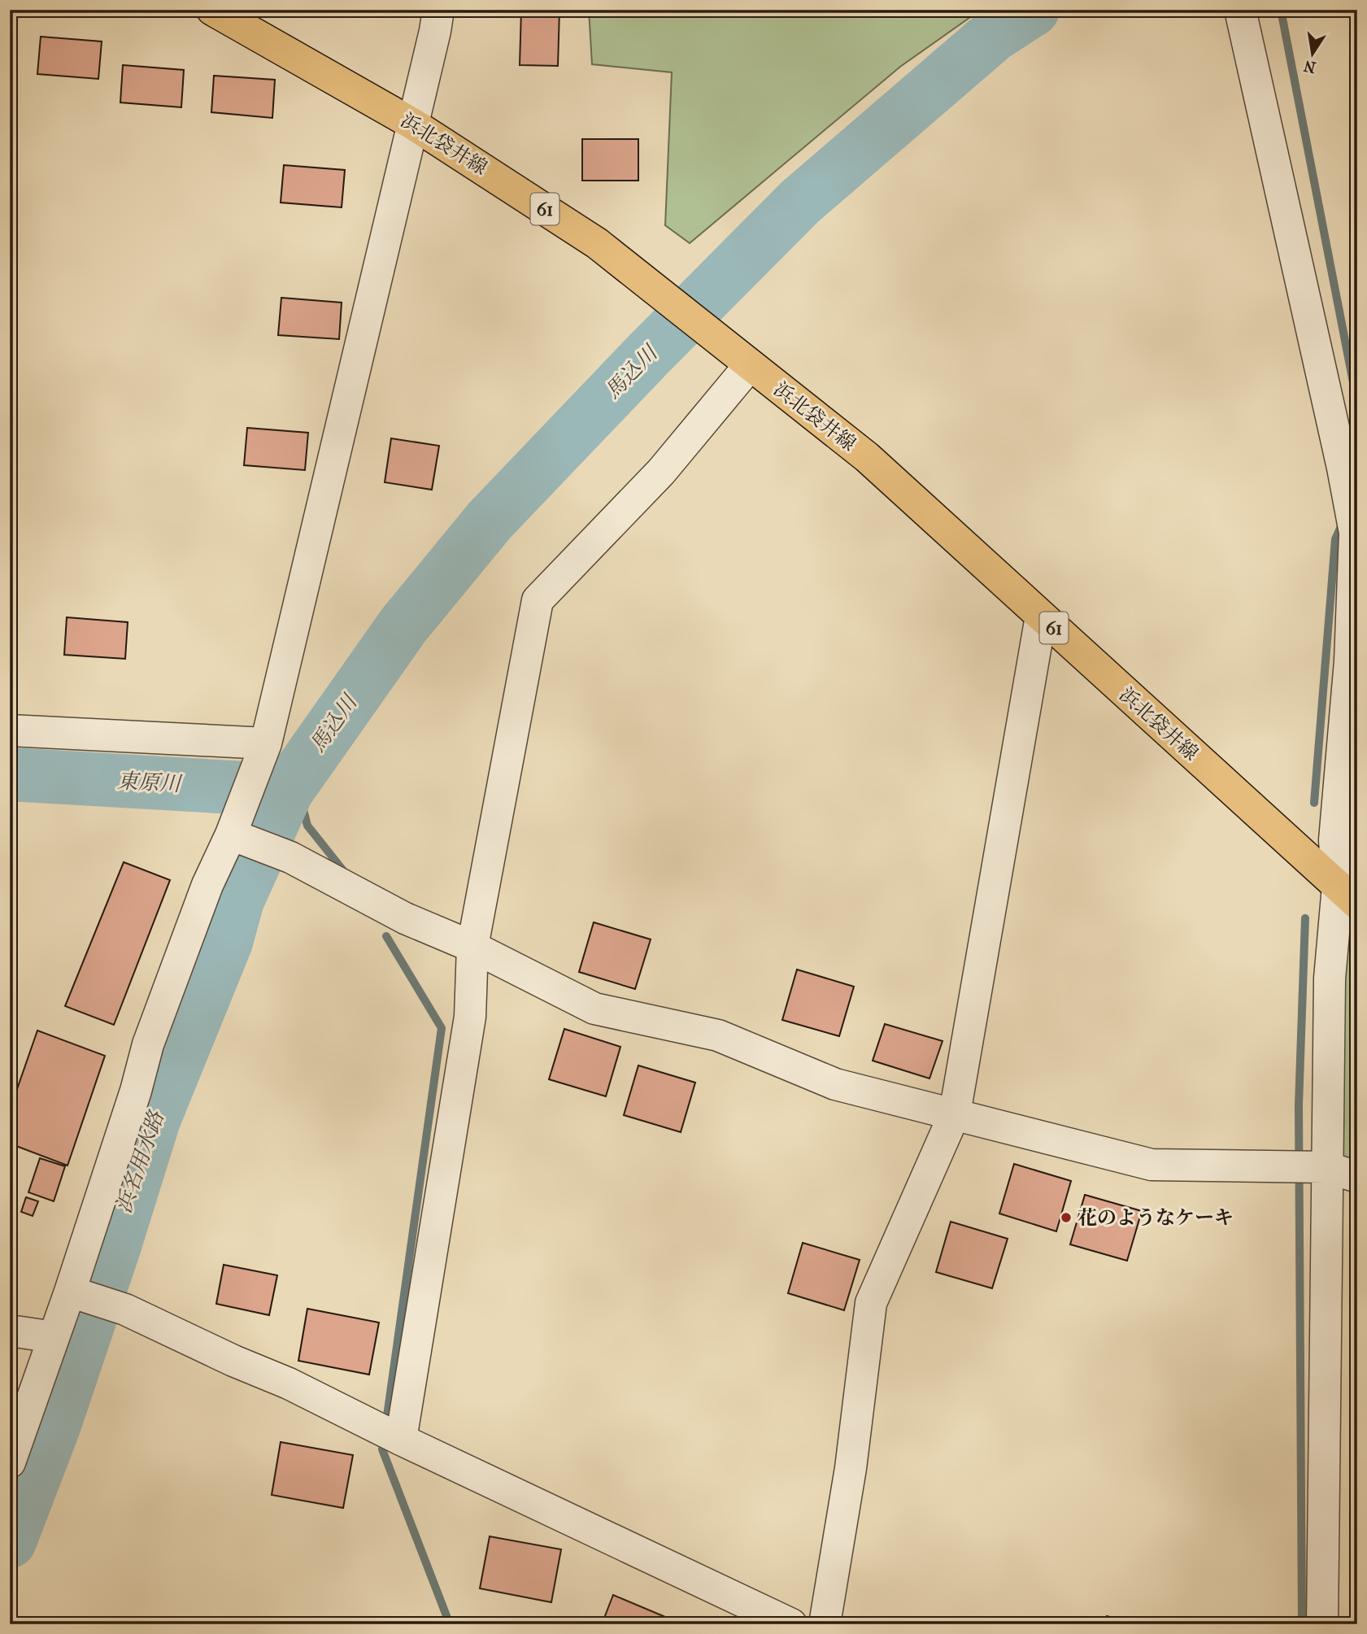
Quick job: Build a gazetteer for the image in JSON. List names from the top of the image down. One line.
{"streets":{"main road":["浜北袋井線","61"]},"water":["馬込川","東原川","浜名用水路"],"places":["花のようなケーキ"],"north":"bottom"}
